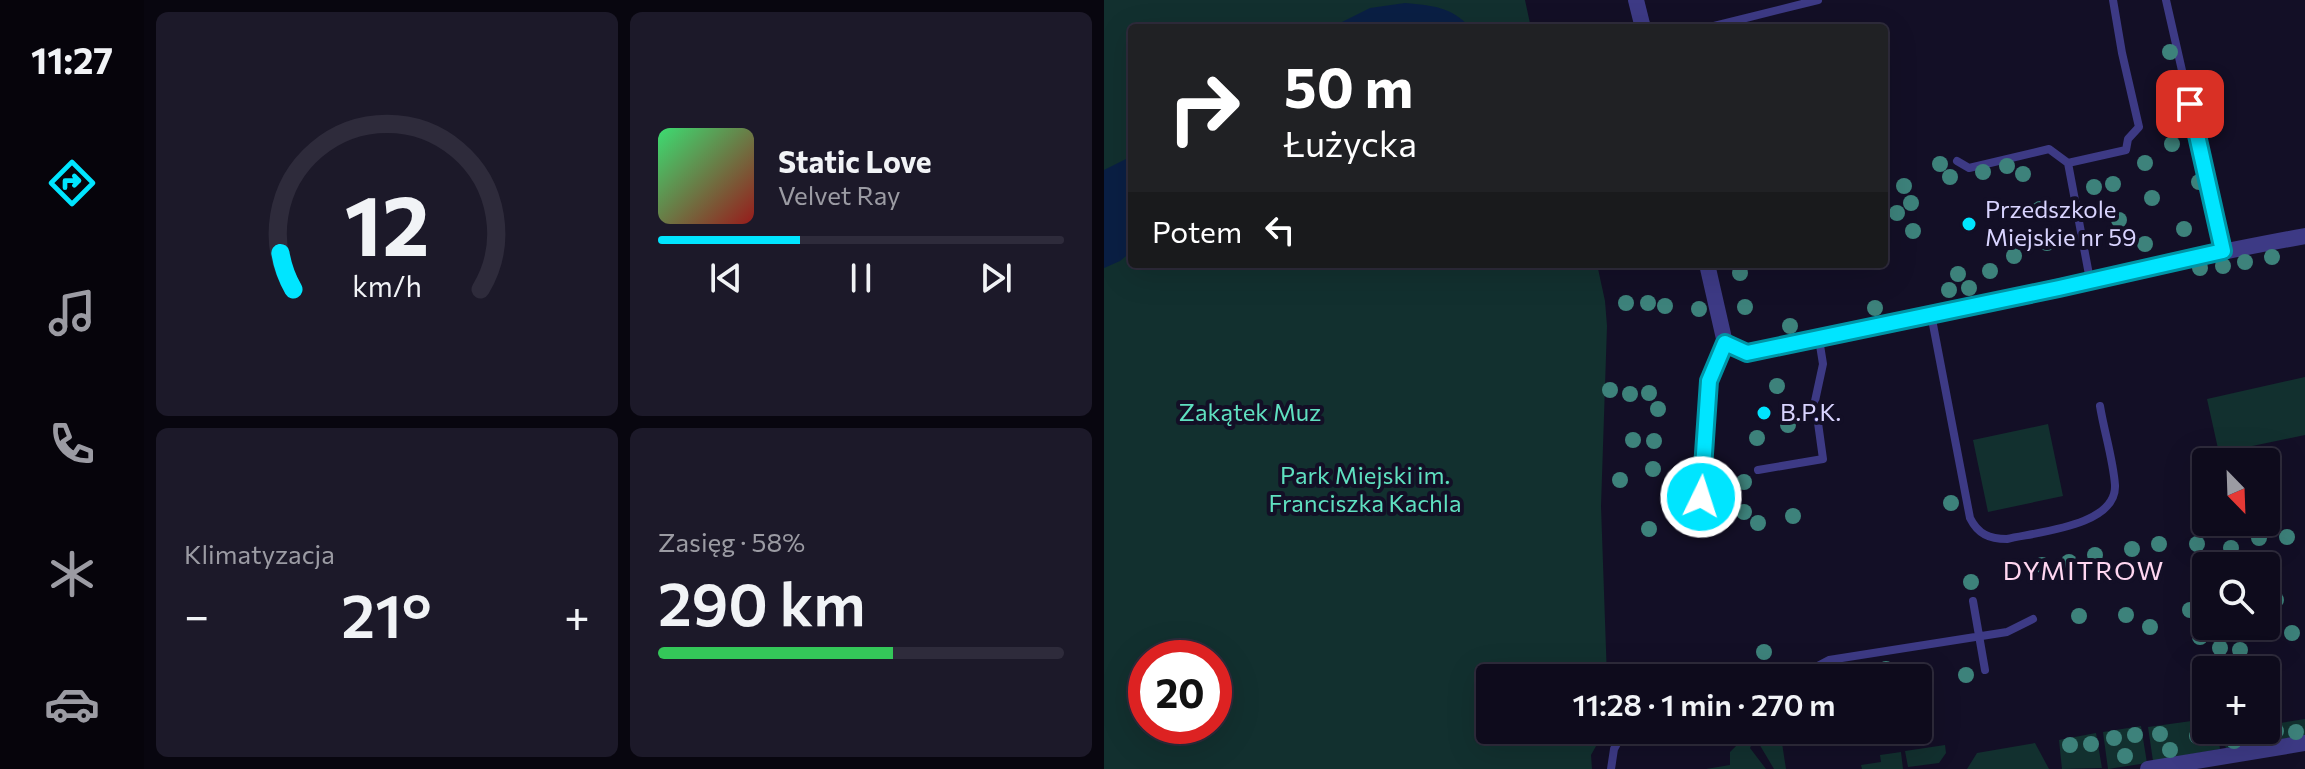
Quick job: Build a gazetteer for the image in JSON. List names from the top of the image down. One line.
{"districts":["DYMITROW"],"parks":["Zakątek Muz","Park Miejski im. Franciszka Kachla"],"places":["Przedszkole Miejskie nr 59","B.P.K."],"north":"bottom right","page":{"tabs":"11:27","turn":["50 m","Łużycka"],"song":["Static Love","Velvet Ray"],"then":"Potem","tile":["Klimatyzacja",["Zasięg · 58%","290 km"]],"map_buttons":"+","heat":["−","21°","+"],"limit":"20","trip":"11:28 · 1 min · 270 m","gauge":["12","km/h"]}}
